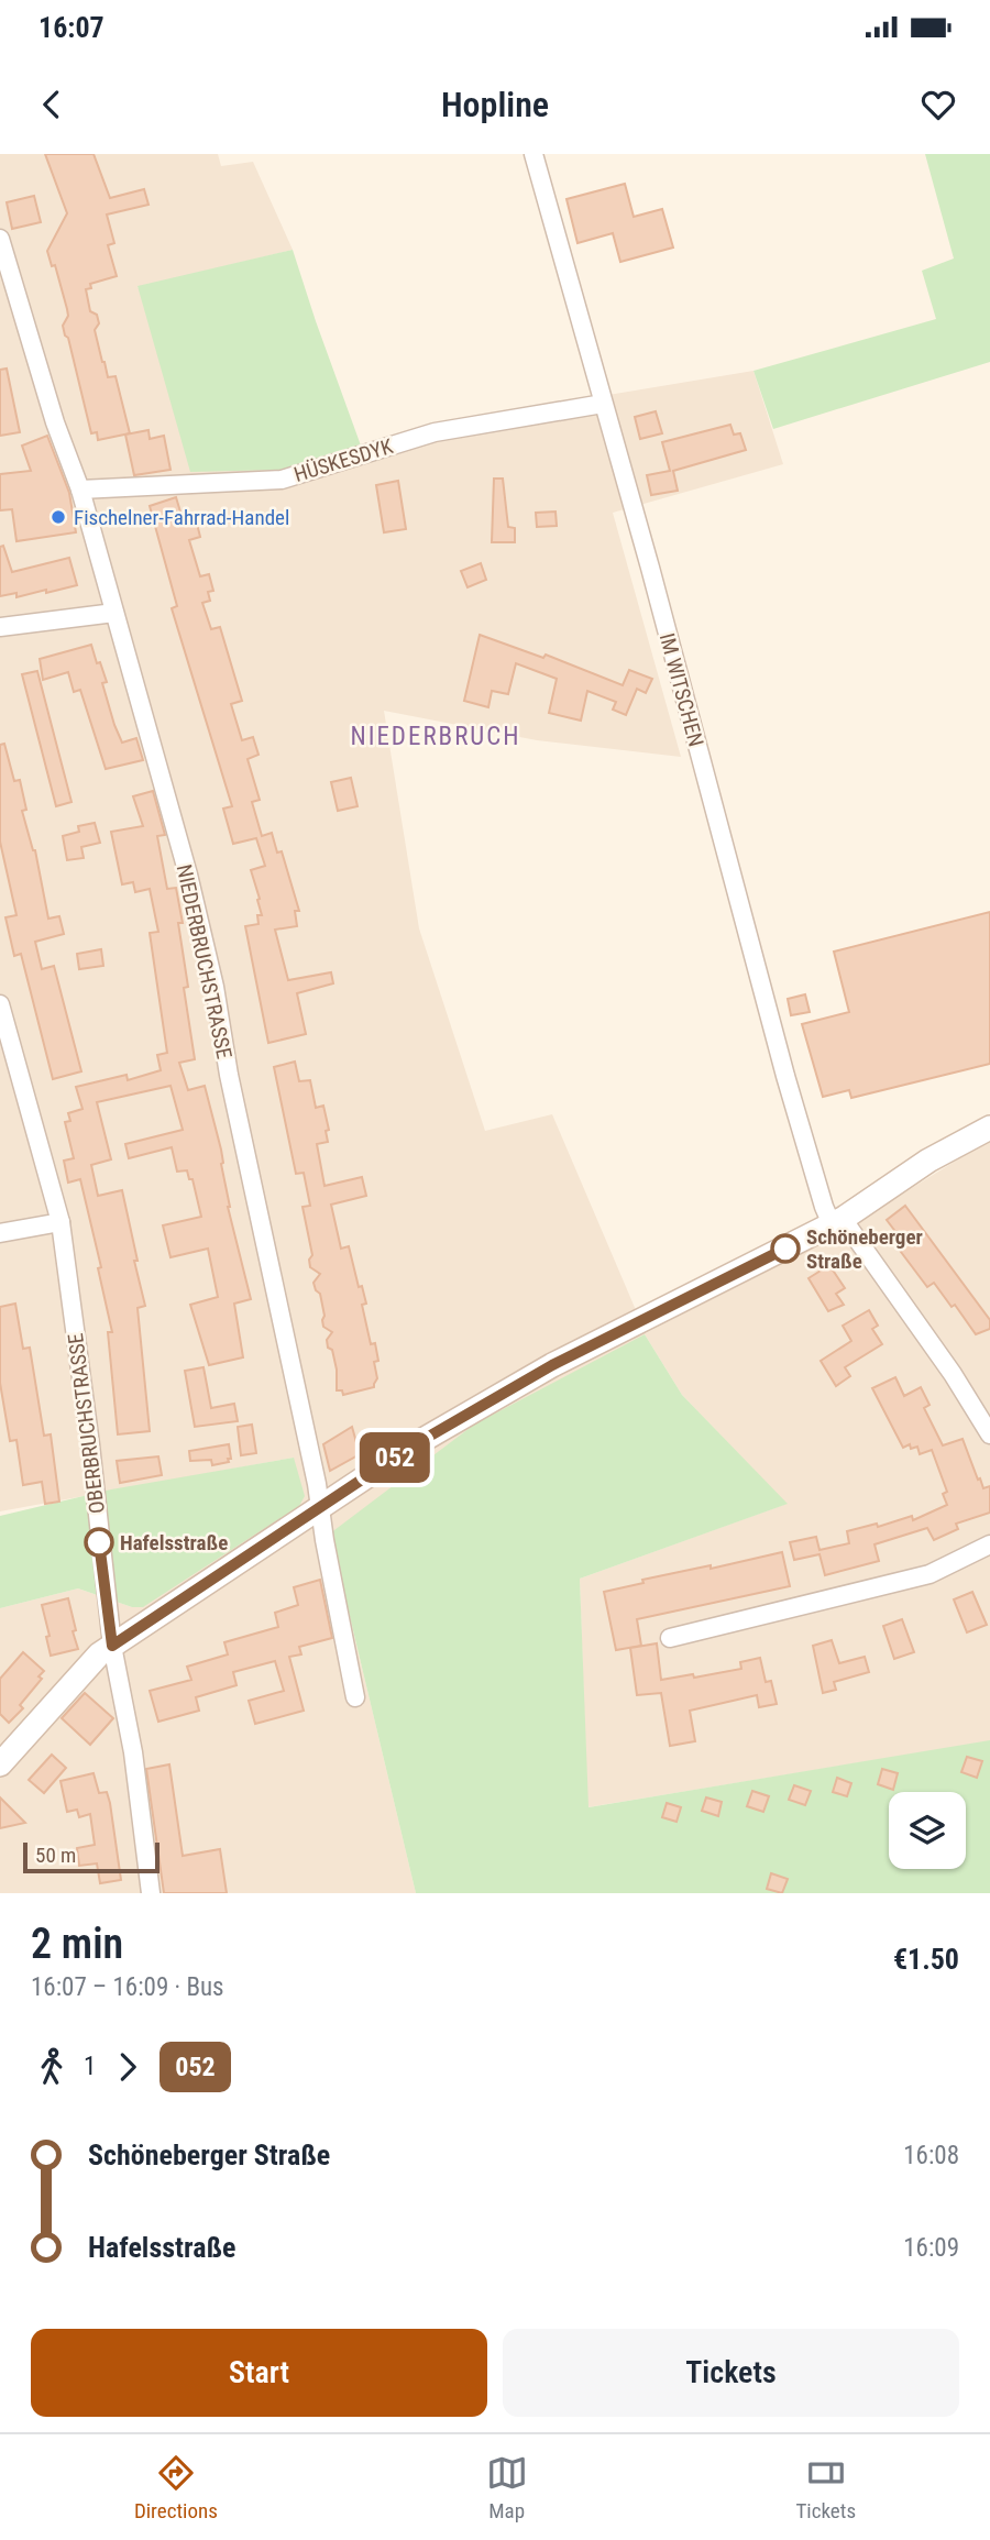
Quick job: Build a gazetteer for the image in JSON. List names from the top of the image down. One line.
{"streets":{"street":["HÜSKESDYK","IM WITSCHEN","NIEDERBRUCHSTRASSE","OBERBRUCHSTRASSE"]},"crossings":[["HÜSKESDYK","IM WITSCHEN"],["HÜSKESDYK","NIEDERBRUCHSTRASSE"]],"districts":["NIEDERBRUCH"],"places":["Fischelner-Fahrrad-Handel","Schöneberger Straße","Hafelsstraße"],"lines":["bus line 052"],"scale_bar":"50 m","page":{"status":"16:07","header":"Hopline","on_map":"052","scale":"50 m","heading":["2 min","16:07 – 16:09 · Bus","€1.50"],"legs":["1","052"],"list":[{"name":"Schöneberger Straße","value":"16:08"},{"name":"Hafelsstraße","value":"16:09"}],"buttons":["Start","Tickets"],"tabs":["Directions","Map","Tickets"]}}
